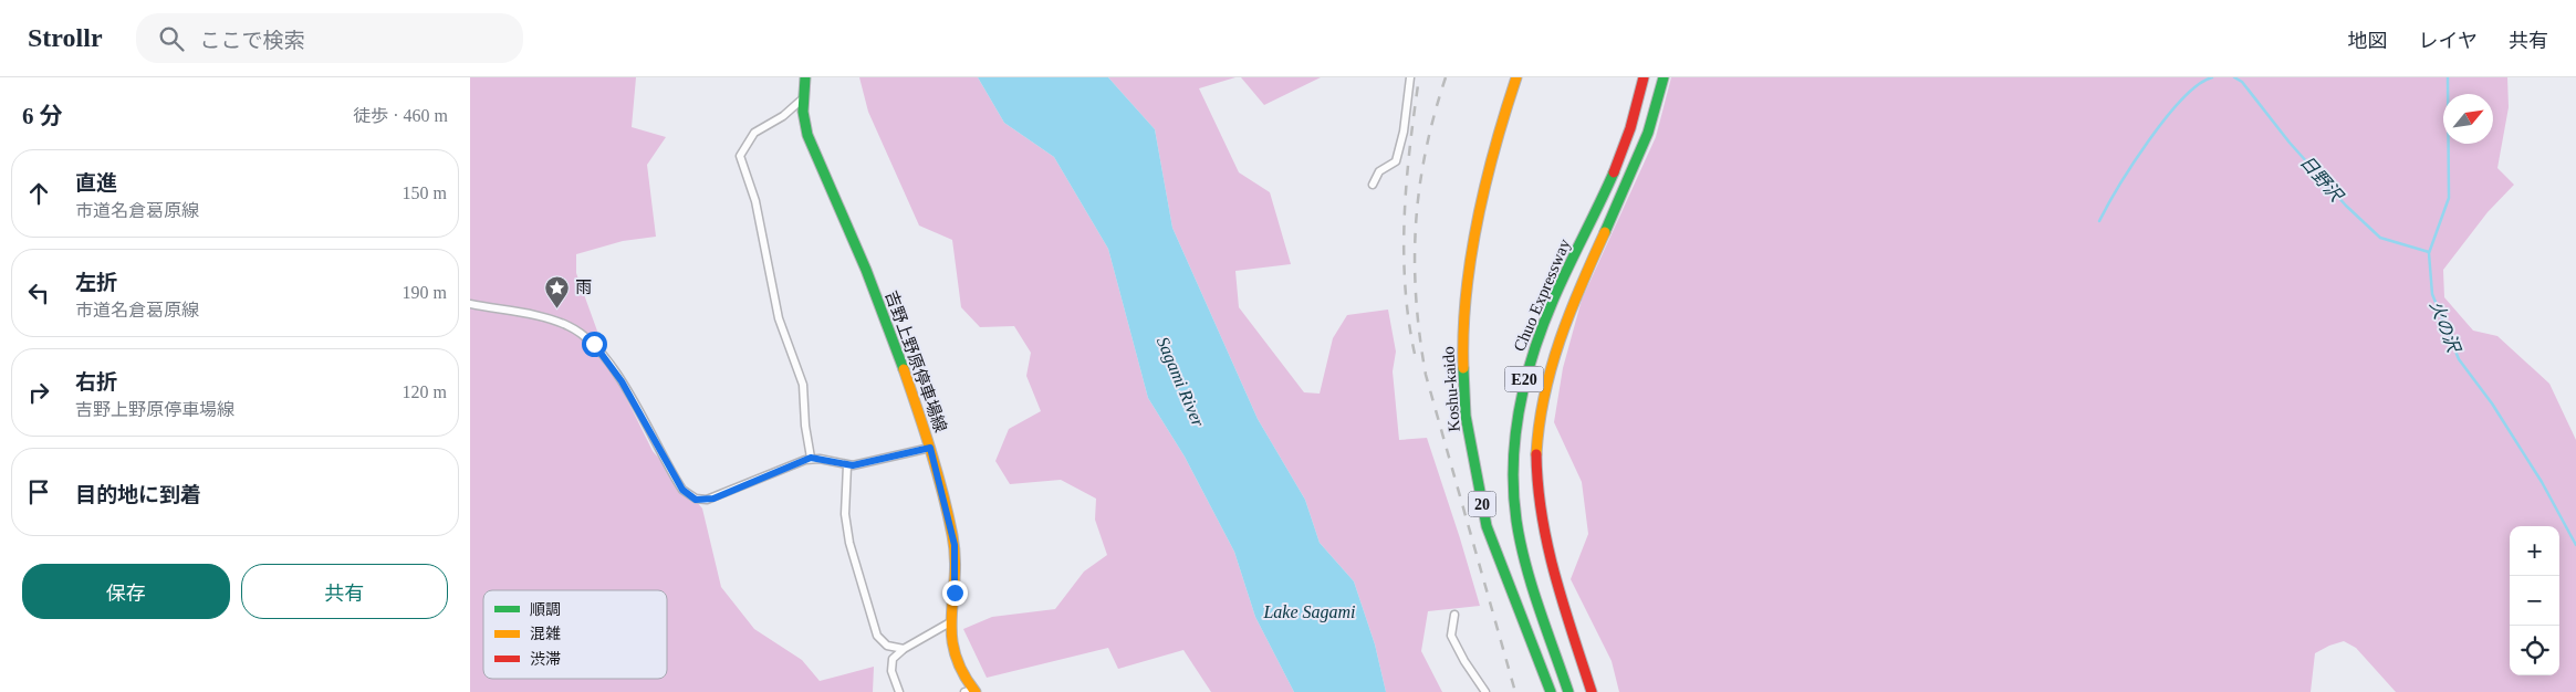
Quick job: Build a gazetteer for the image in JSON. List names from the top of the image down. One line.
{"streets":{"main road":["Chuo Expressway","吉野上野原停車場線","E20","Koshu-kaido","20"]},"water":["日野沢","火の沢","Sagami River","Lake Sagami"],"places":{"place":["雨"]},"legend":["順調","混雑","渋滞"],"north":"top right","page":{"header":"Strollr","search":"ここで検索","nav":["地図","レイヤ","共有"],"heading":["6 分","徒歩 · 460 m"],"list":[["直進","市道名倉葛原線","150 m"],["左折","市道名倉葛原線","190 m"],["右折","吉野上野原停車場線","120 m"],"目的地に到着"],"map_buttons":["+","−"],"buttons":["保存","共有"]}}
